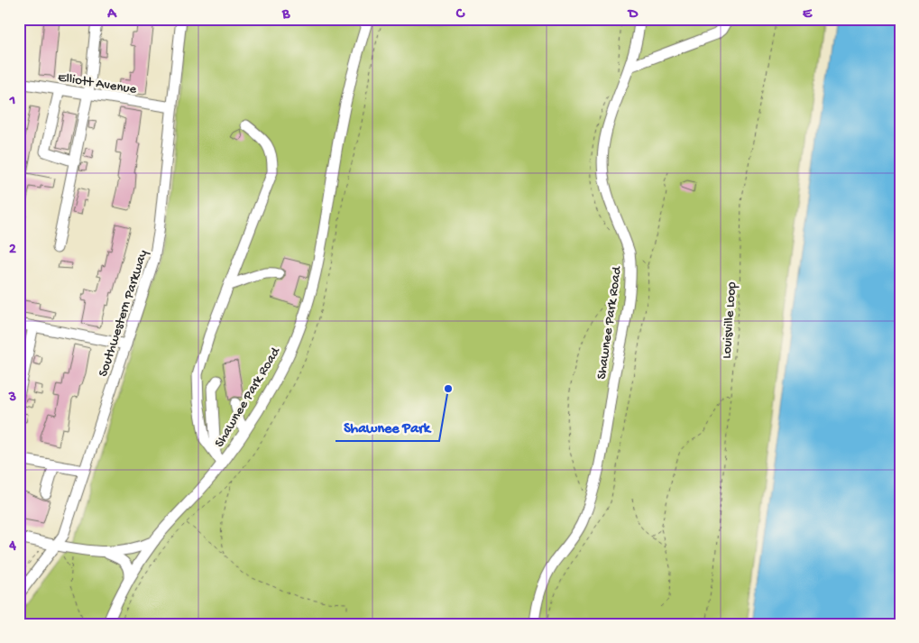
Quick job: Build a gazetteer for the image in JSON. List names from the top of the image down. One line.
{"streets":{"street":["Elliott Avenue","Southwestern Parkway","Shawnee Park Road"],"path":["Louisville Loop"]},"crossings":[["Elliott Avenue","Southwestern Parkway"]],"places":["Shawnee Park"],"grid":{"columns":["A","B","C","D","E"],"rows":["1","2","3","4"]}}
